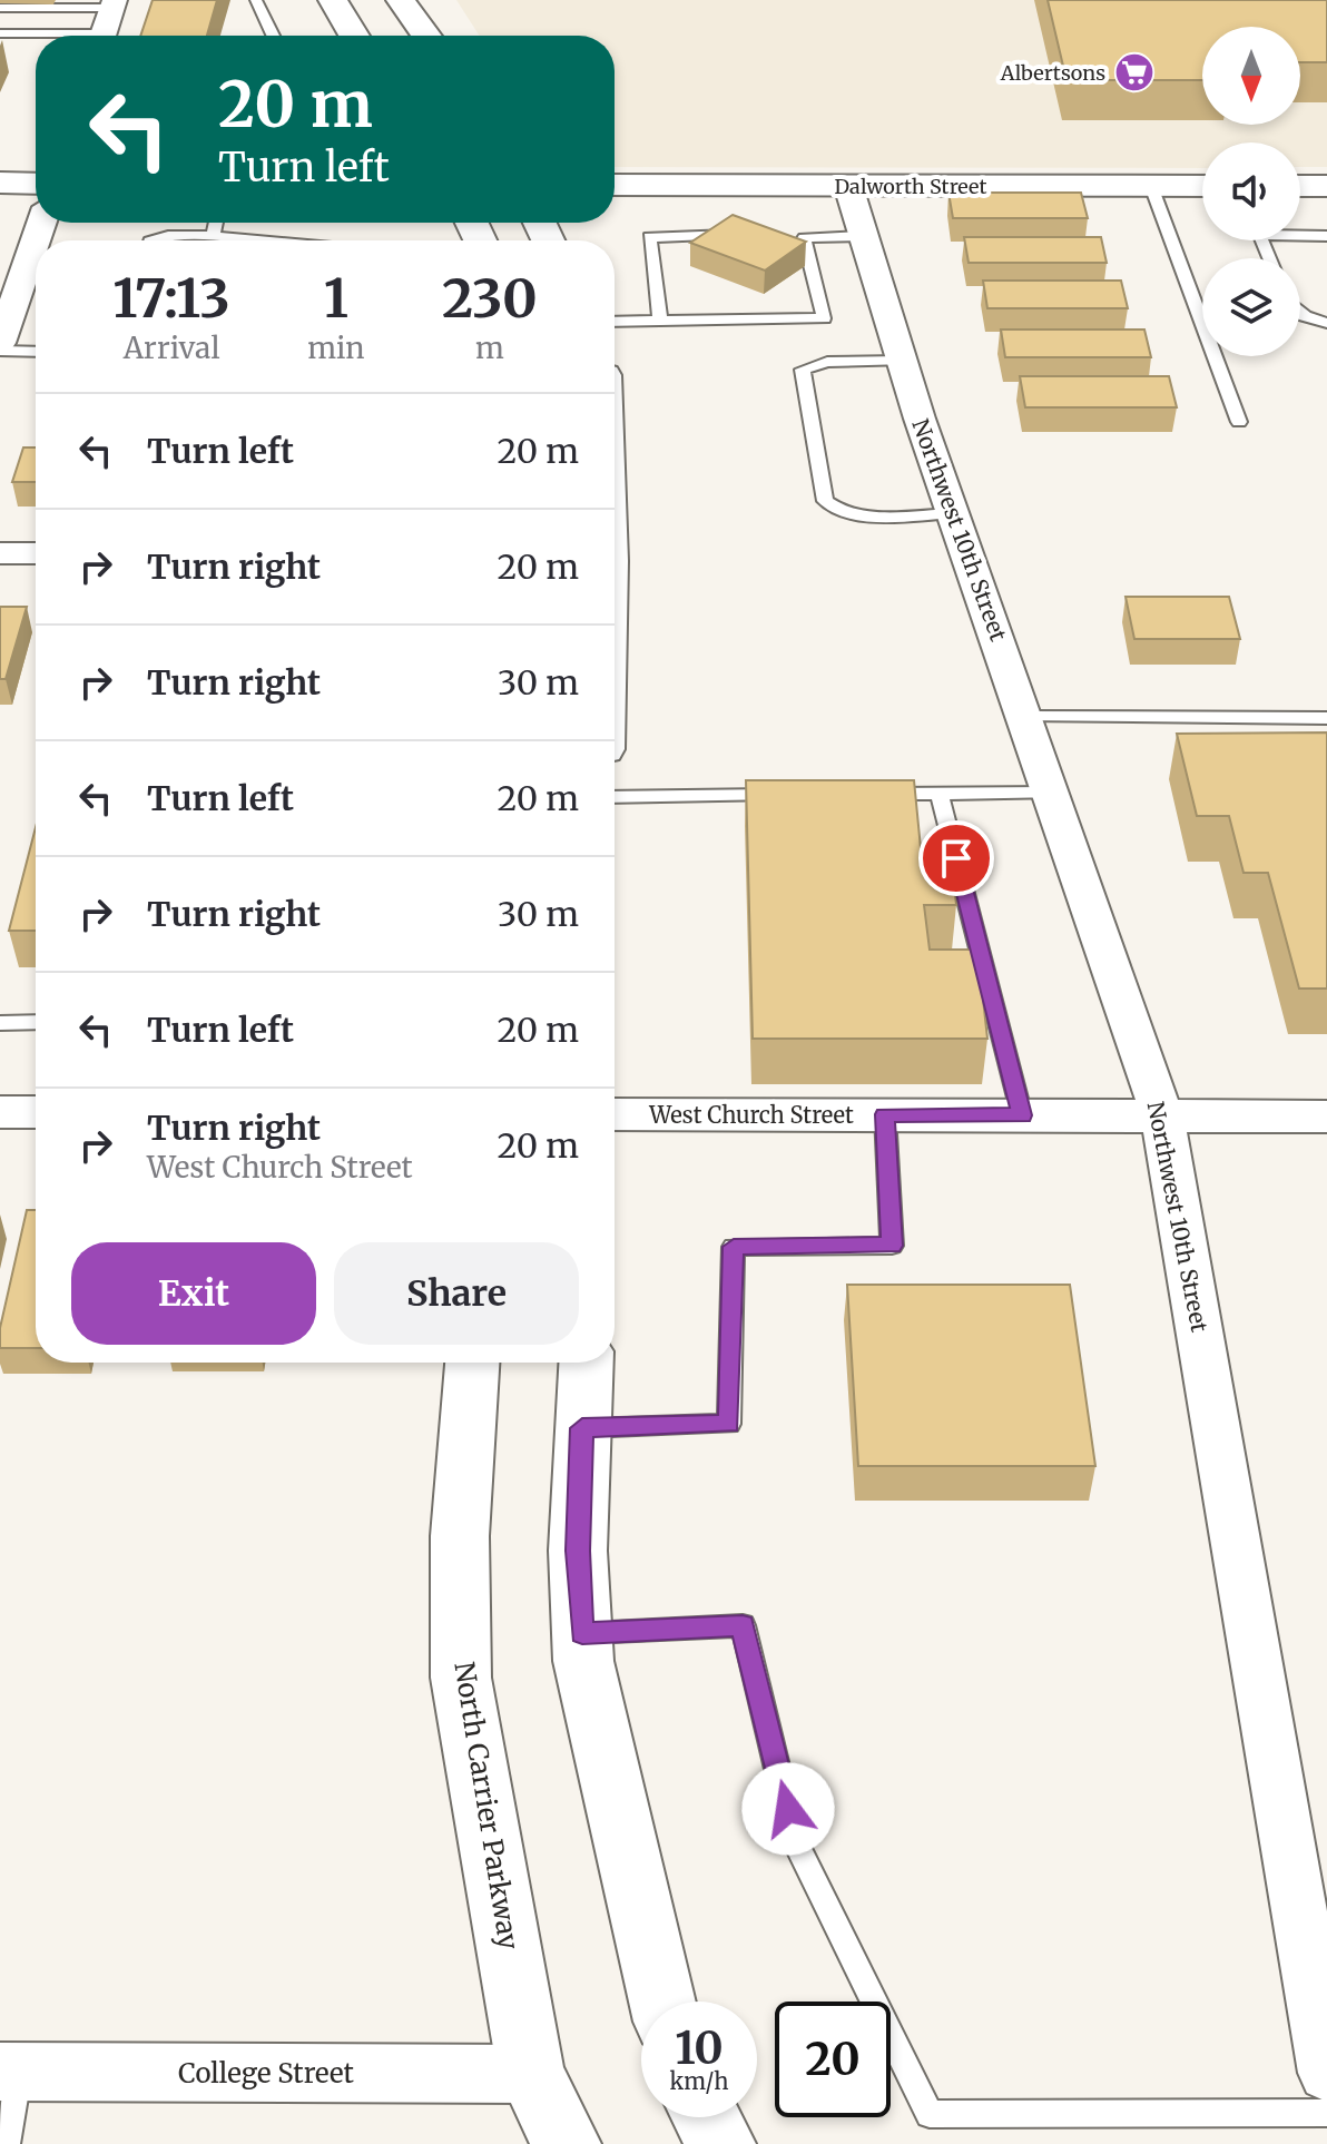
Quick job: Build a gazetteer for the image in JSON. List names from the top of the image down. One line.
{"streets":{"main road":["Dalworth Street","North Carrier Parkway"],"street":["Northwest 10th Street","West Church Street","College Street"]},"crossings":[["Dalworth Street","Northwest 10th Street"],["Northwest 10th Street","West Church Street"],["North Carrier Parkway","College Street"]],"places":{"supermarket":["Albertsons"]},"north":"bottom","page":{"turn":["20 m","Turn left"],"eta":["17:13","Arrival","1","min","230","m"],"list":[{"name":"Turn left","value":"20 m"},{"name":"Turn right","value":"20 m"},{"name":"Turn right","value":"30 m"},{"name":"Turn left","value":"20 m"},{"name":"Turn right","value":"30 m"},{"name":"Turn left","value":"20 m"},{"name":"Turn right","note":"West Church Street","value":"20 m"}],"buttons":["Exit","Share"],"speed":"10 km/h","limit":"20"}}
